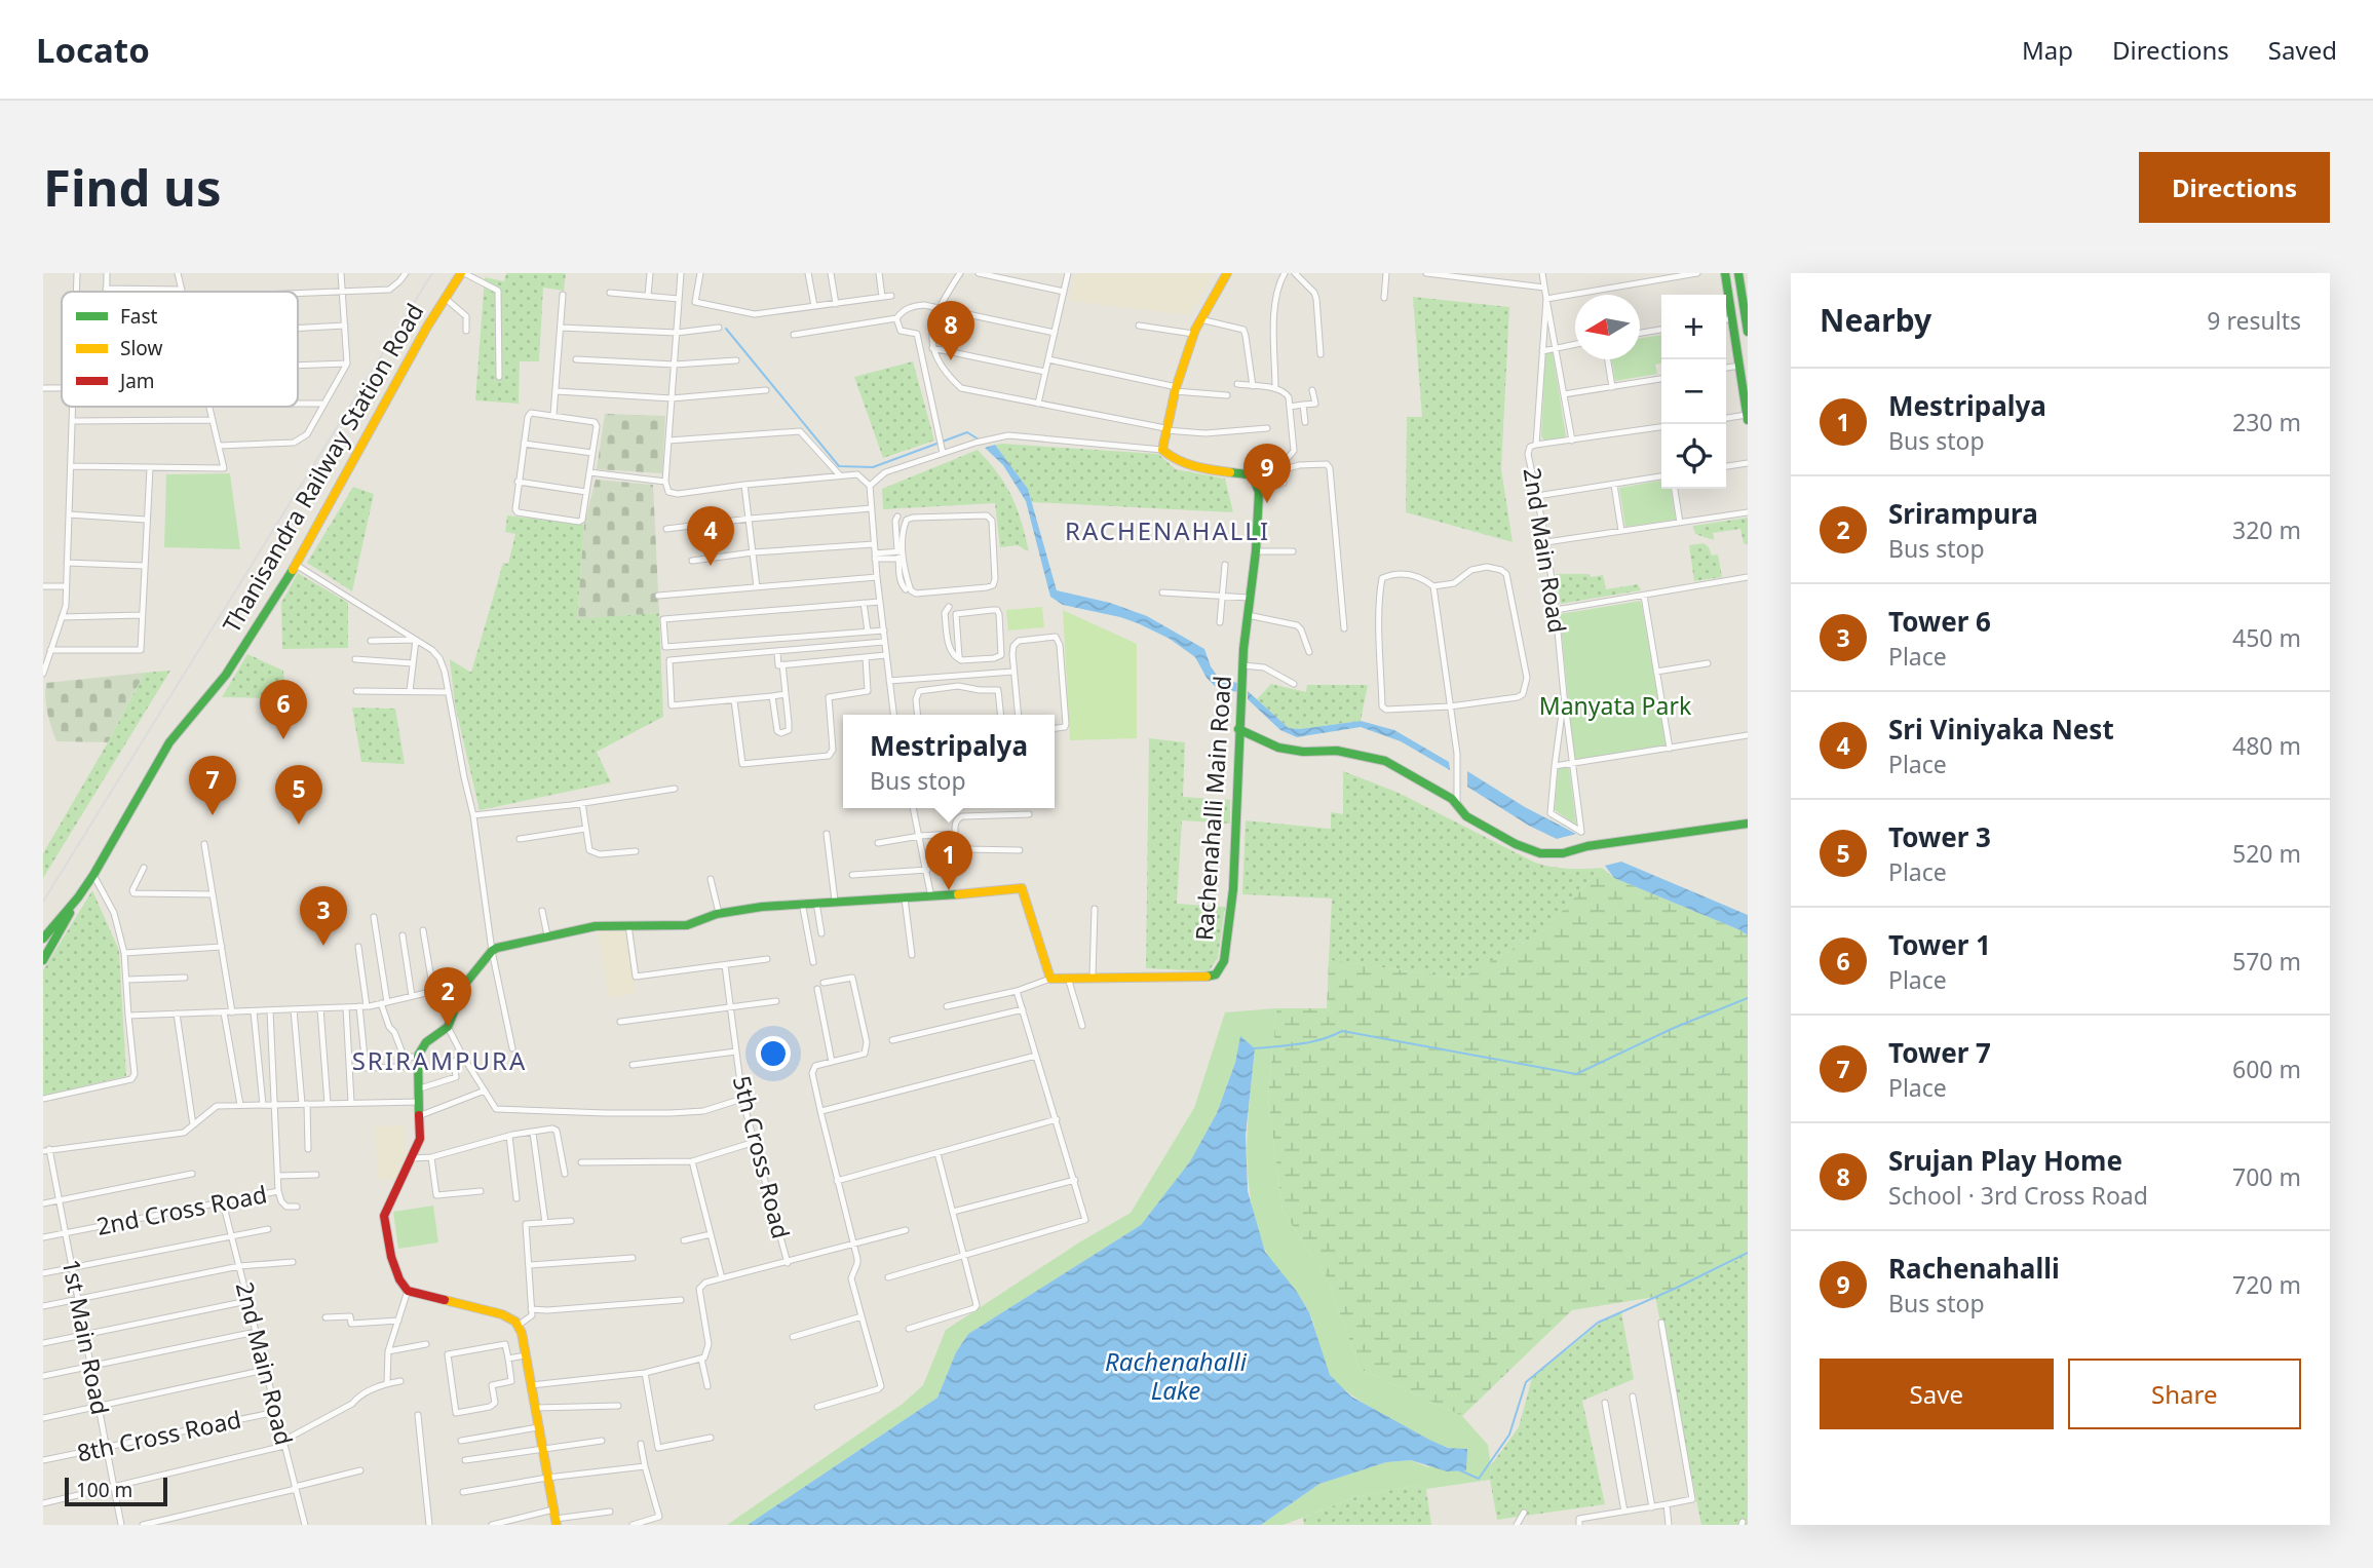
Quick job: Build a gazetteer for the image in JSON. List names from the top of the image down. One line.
{"streets":{"street":["Thanisandra Railway Station Road","2nd Main Road","Rachenahalli Main Road","5th Cross Road","2nd Cross Road","1st Main Road","8th Cross Road"]},"crossings":[["2nd Main Road","2nd Cross Road"],["2nd Main Road","8th Cross Road"],["2nd Cross Road","1st Main Road"],["1st Main Road","8th Cross Road"]],"districts":["RACHENAHALLI","SRIRAMPURA"],"water":["Rachenahalli Lake"],"parks":["Manyata Park"],"legend":["Fast","Slow","Jam"],"scale_bar":"100 m","north":"left","page":{"header":"Locato","nav":["Map","Directions","Saved"],"buttons":["Directions",["Save","Share"]],"title":"Find us","heading":["Nearby","9 results"],"map_buttons":["+","−"],"pins":["8","9","4","6","7","5","1","3","2"],"list":[{"mark":"1","name":"Mestripalya","note":"Bus stop","value":"230 m"},{"mark":"2","name":"Srirampura","note":"Bus stop","value":"320 m"},{"mark":"3","name":"Tower 6","note":"Place","value":"450 m"},{"mark":"4","name":"Sri Viniyaka Nest","note":"Place","value":"480 m"},{"mark":"5","name":"Tower 3","note":"Place","value":"520 m"},{"mark":"6","name":"Tower 1","note":"Place","value":"570 m"},{"mark":"7","name":"Tower 7","note":"Place","value":"600 m"},{"mark":"8","name":"Srujan Play Home","note":"School · 3rd Cross Road","value":"700 m"},{"mark":"9","name":"Rachenahalli","note":"Bus stop","value":"720 m"}],"popup":["Mestripalya","Bus stop"],"scale":"100 m"}}
